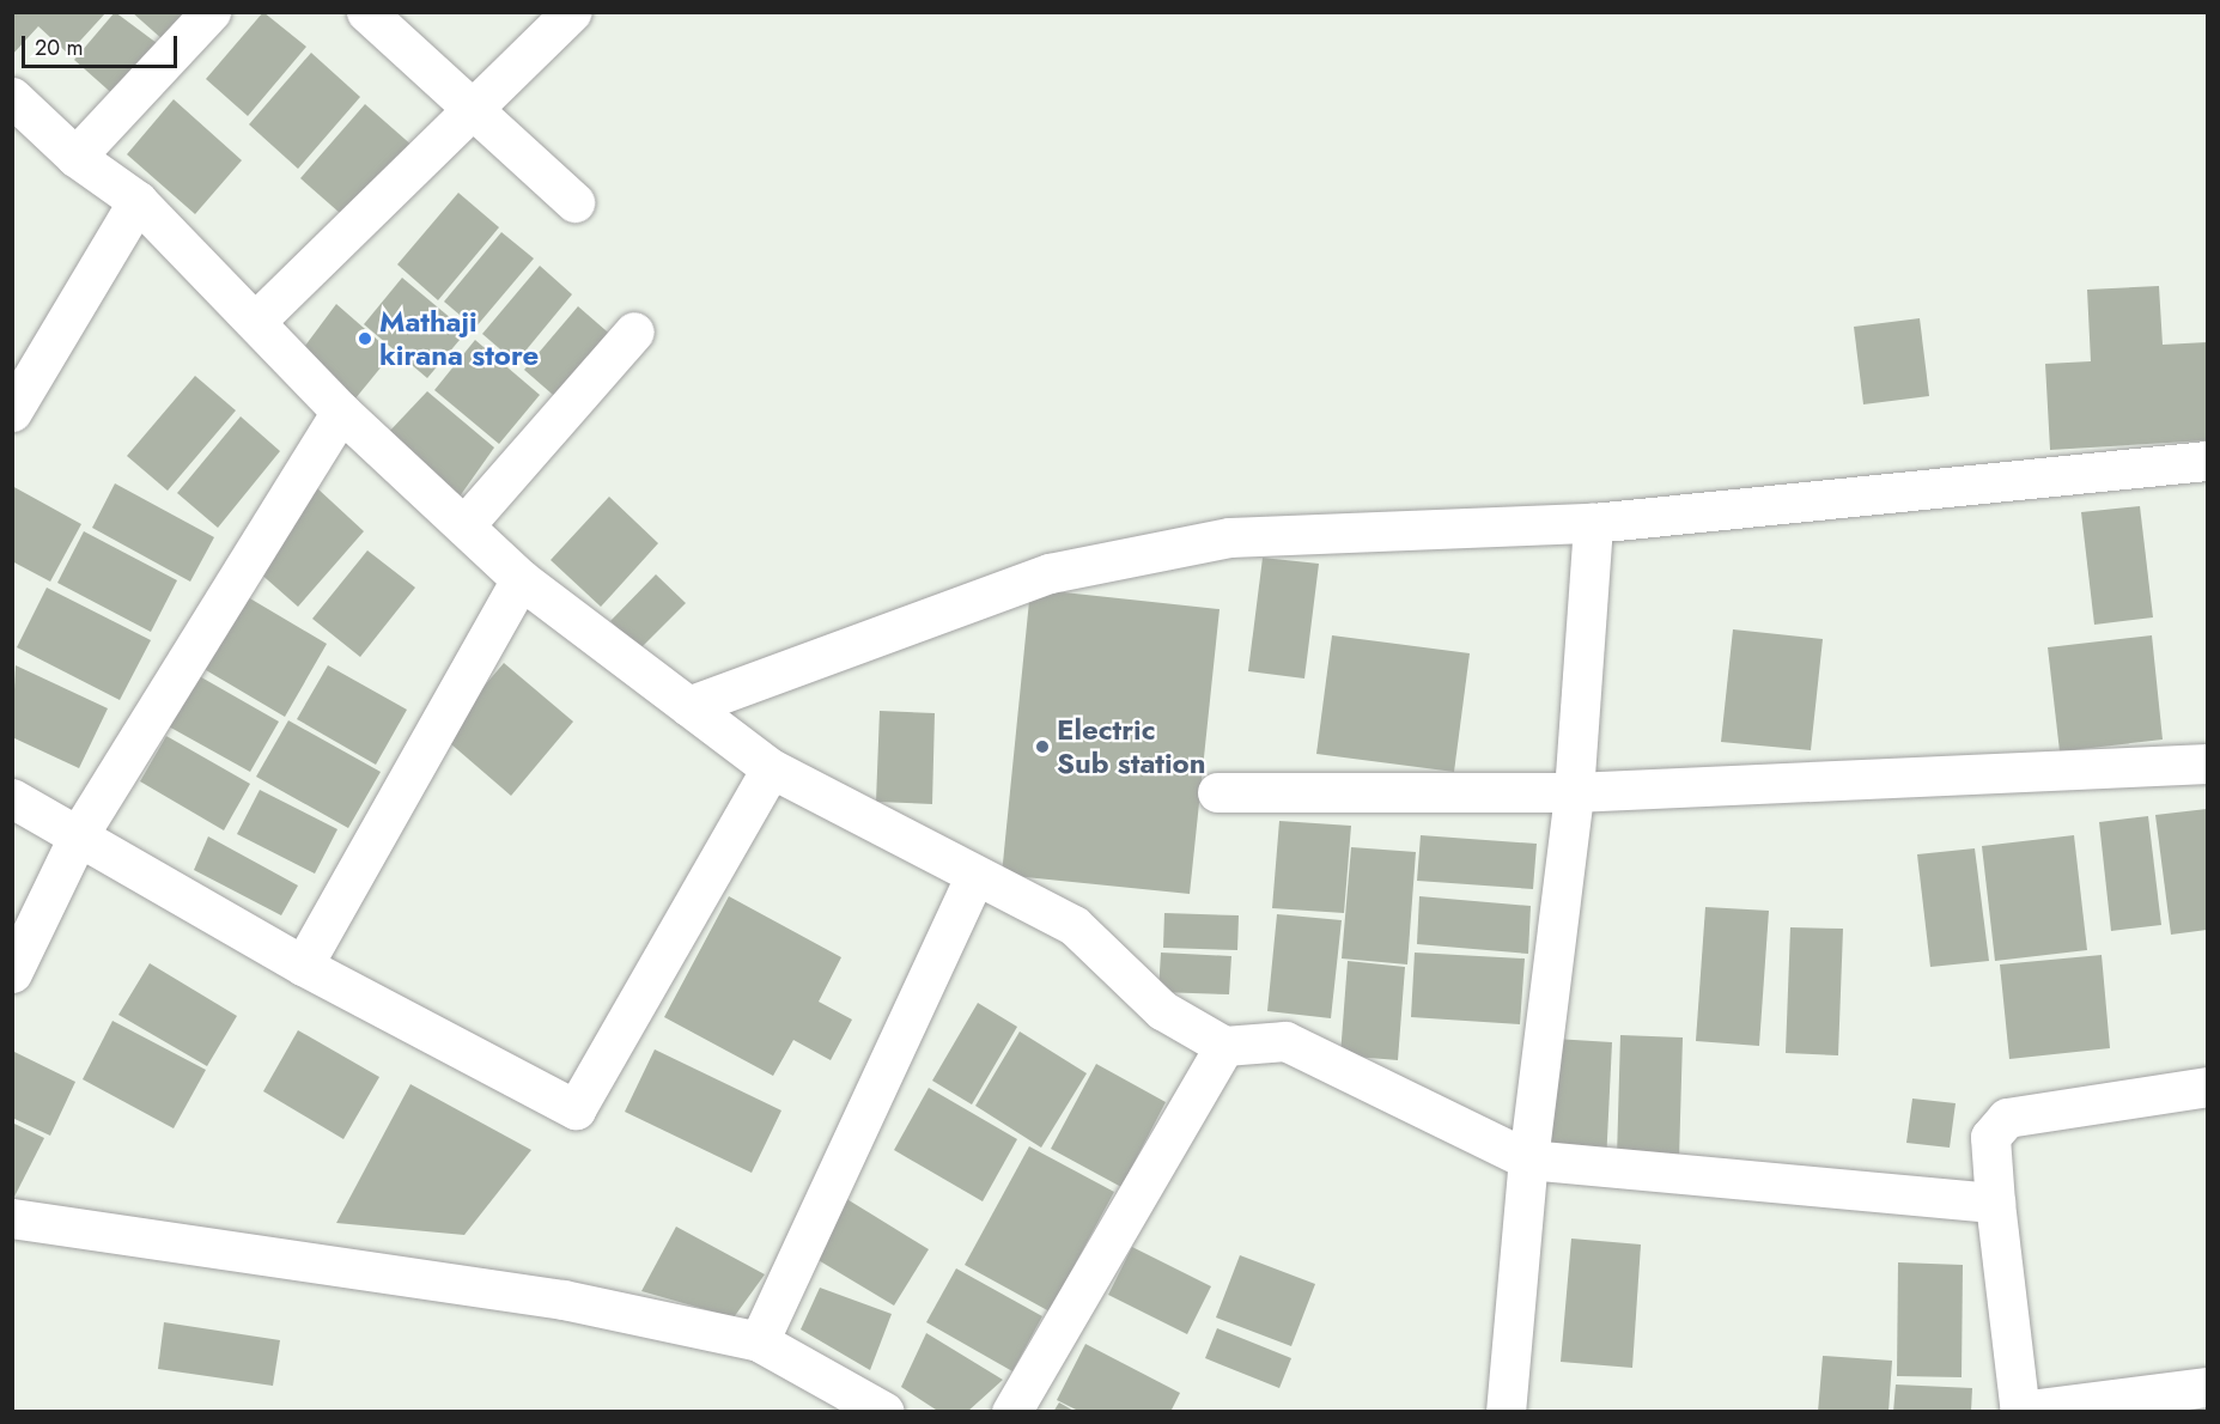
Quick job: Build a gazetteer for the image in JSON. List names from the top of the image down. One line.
{"places":["Mathaji kirana store","Electric Sub station"],"scale_bar":"20 m"}
